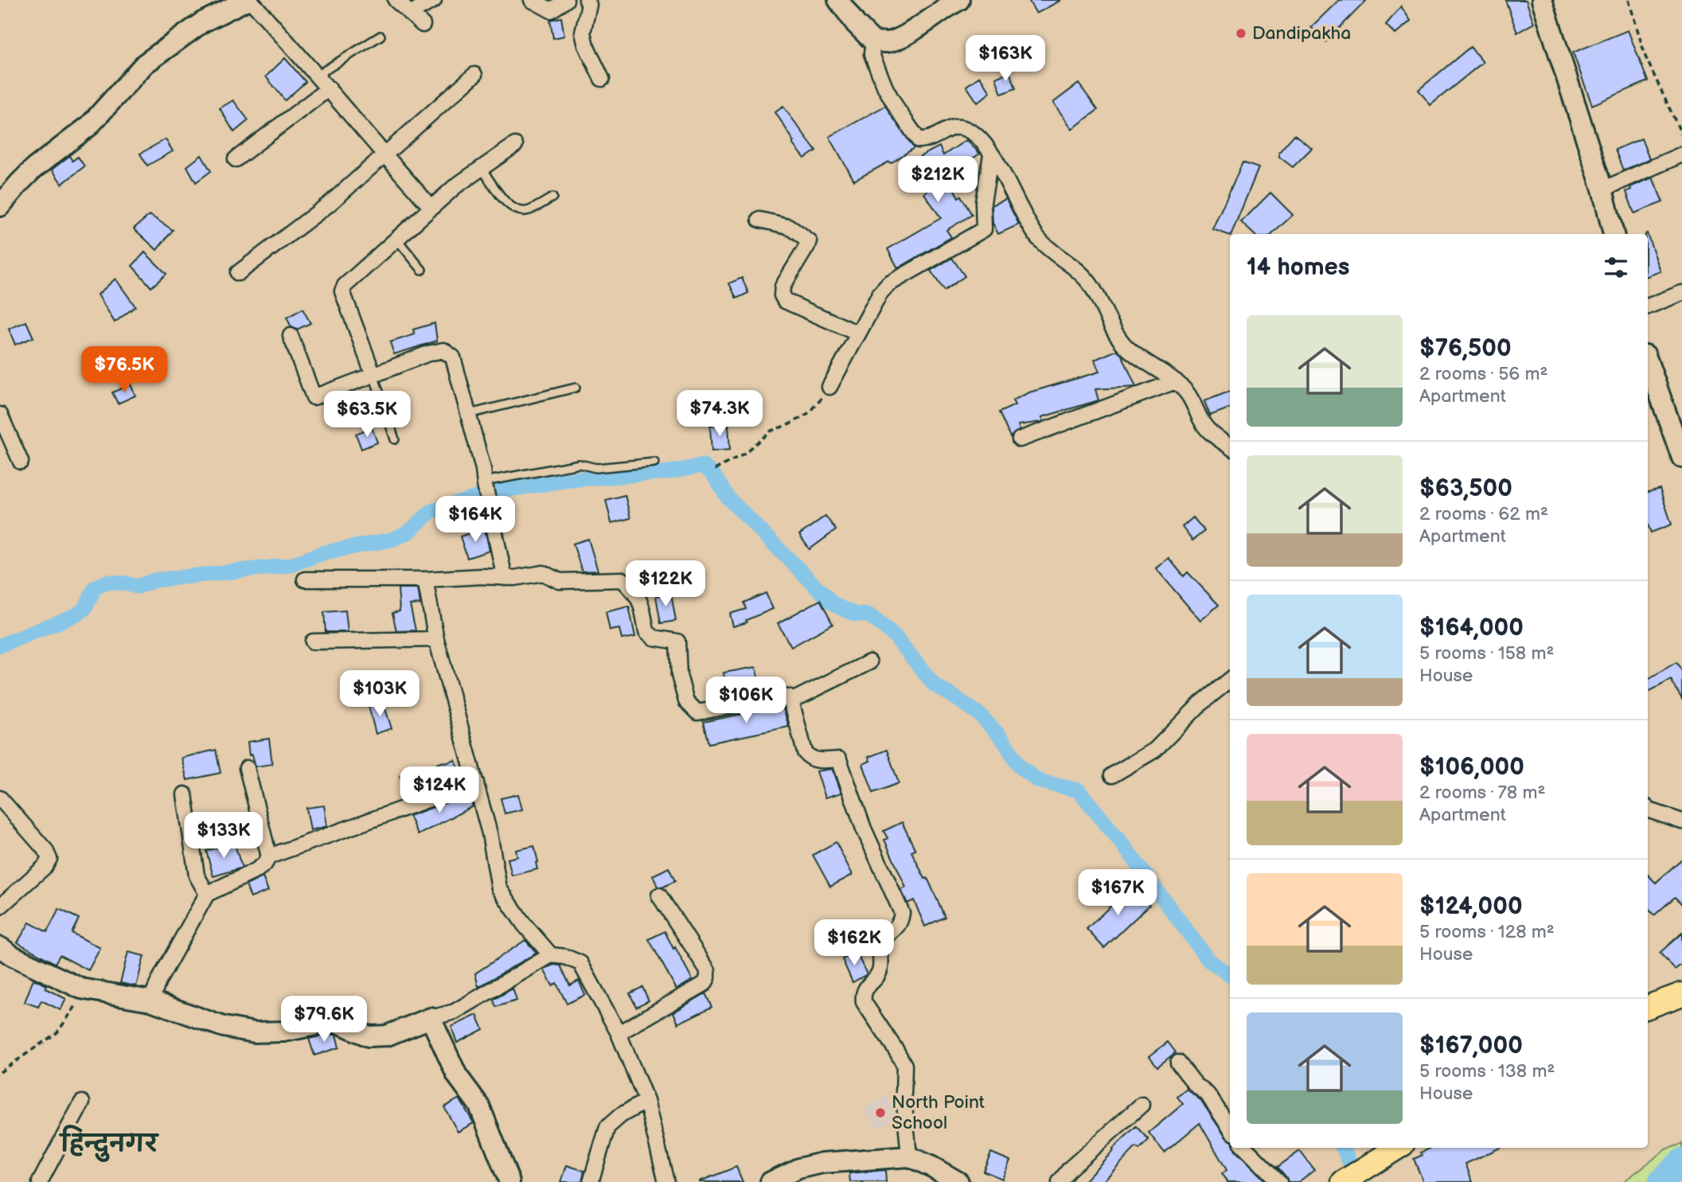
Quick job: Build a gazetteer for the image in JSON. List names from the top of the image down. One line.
{"districts":["हिन्दुनगर"],"places":["Dandipakha","North Point School"],"page":{"price":["$163K","$212K","$76.5K","$74.3K","$63.5K","$164K","$122K","$103K","$106K","$124K","$133K","$167K","$162K","$79.6K"],"heading":"14 homes","list":[{"name":"$76,500","note":"2 rooms · 56 m² · Apartment"},{"name":"$63,500","note":"2 rooms · 62 m² · Apartment"},{"name":"$164,000","note":"5 rooms · 158 m² · House"},{"name":"$106,000","note":"2 rooms · 78 m² · Apartment"},{"name":"$124,000","note":"5 rooms · 128 m² · House"},{"name":"$167,000","note":"5 rooms · 138 m² · House"}]}}
